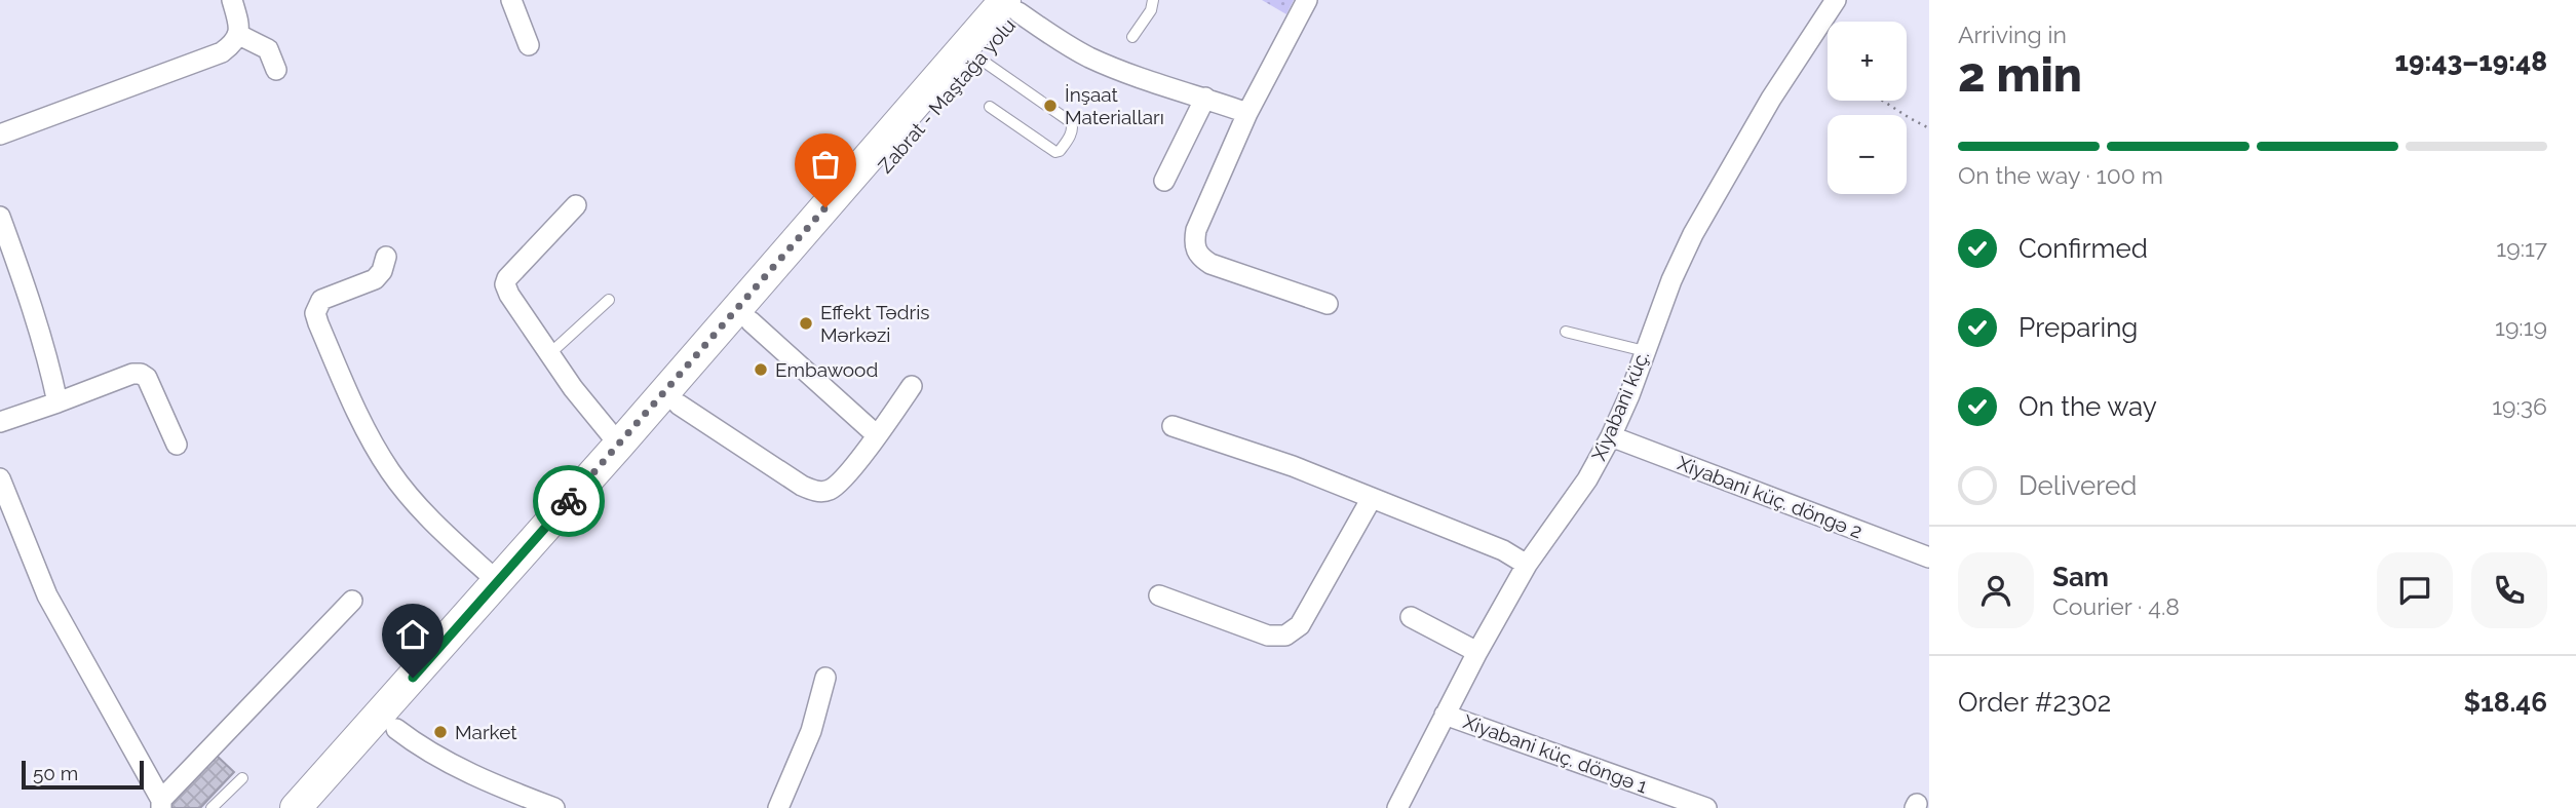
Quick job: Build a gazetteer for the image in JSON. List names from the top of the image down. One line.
{"streets":{"main road":["Zabrat - Maştağa yolu"],"street":["Xiyabani küç.","Xiyabani küç. döngə 2","Xiyabani küç. döngə 1"]},"crossings":[["Xiyabani küç.","Xiyabani küç. döngə 2"],["Xiyabani küç.","Xiyabani küç. döngə 1"]],"places":["İnşaat Materialları","Effekt Tədris Mərkəzi","Embawood","Market"],"scale_bar":"50 m","page":{"heading":["2 min","Arriving in","19:43–19:48"],"panel":["Sam","Courier · 4.8","Order #2302","$18.46"],"map_buttons":["+","−"],"bar":"On the way · 100 m","list":[["Confirmed","19:17"],["Preparing","19:19"],["On the way","19:36"],"Delivered"],"scale":"50 m"}}
